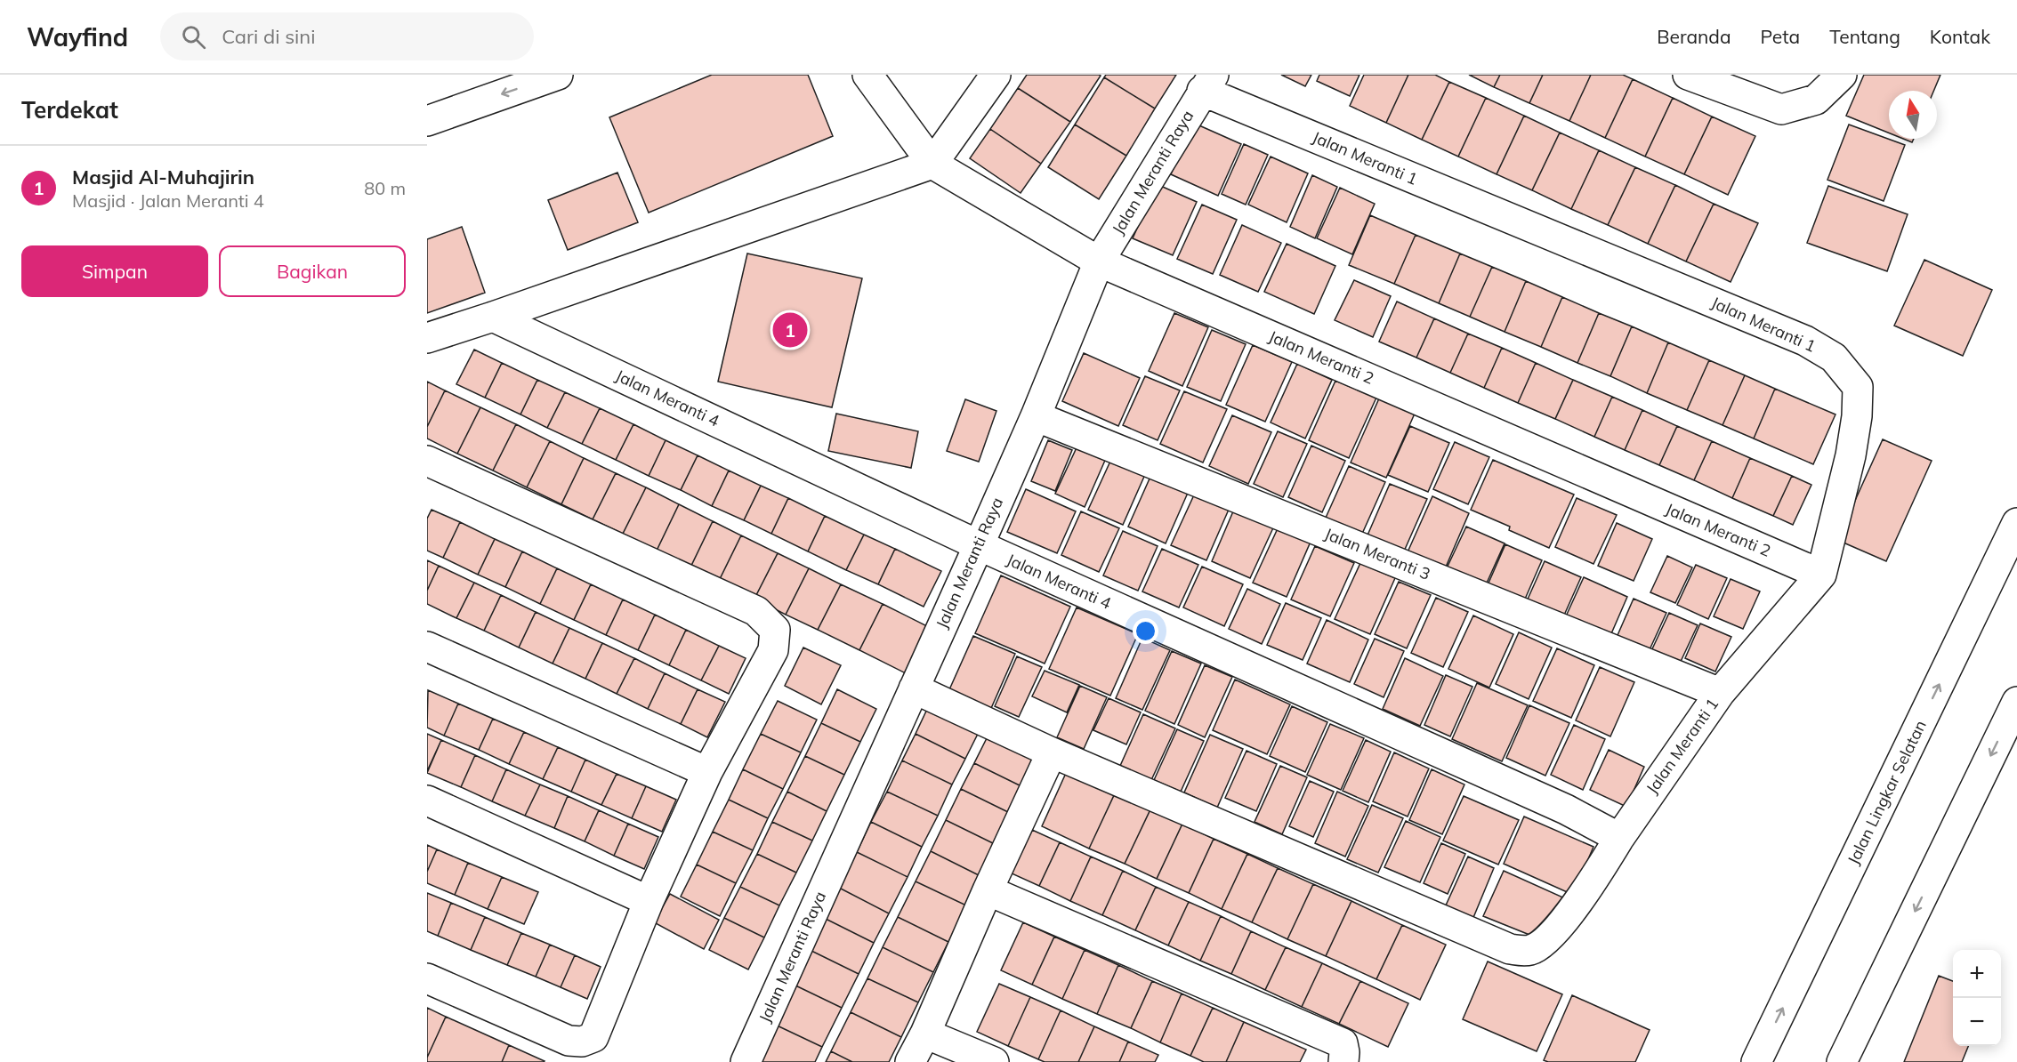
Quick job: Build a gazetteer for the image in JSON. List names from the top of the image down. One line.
{"streets":{"main road":["Jalan Meranti 1","Jalan Meranti Raya","Jalan Meranti 2","Jalan Meranti 4","Jalan Meranti 3","Jalan Lingkar Selatan"]},"crossings":[["Jalan Meranti 1","Jalan Meranti Raya"],["Jalan Meranti 1","Jalan Meranti 2"],["Jalan Meranti 1","Jalan Meranti 4"],["Jalan Meranti 1","Jalan Meranti 3"],["Jalan Meranti Raya","Jalan Meranti 2"],["Jalan Meranti Raya","Jalan Meranti 4"],["Jalan Meranti Raya","Jalan Meranti 3"]],"north":"top","page":{"header":"Wayfind","search":"Cari di sini","nav":["Beranda","Peta","Tentang","Kontak"],"heading":"Terdekat","list":[{"mark":"1","name":"Masjid Al-Muhajirin","note":"Masjid · Jalan Meranti 4","value":"80 m"}],"buttons":["Simpan","Bagikan"],"pins":"1","map_buttons":["+","−"]}}
